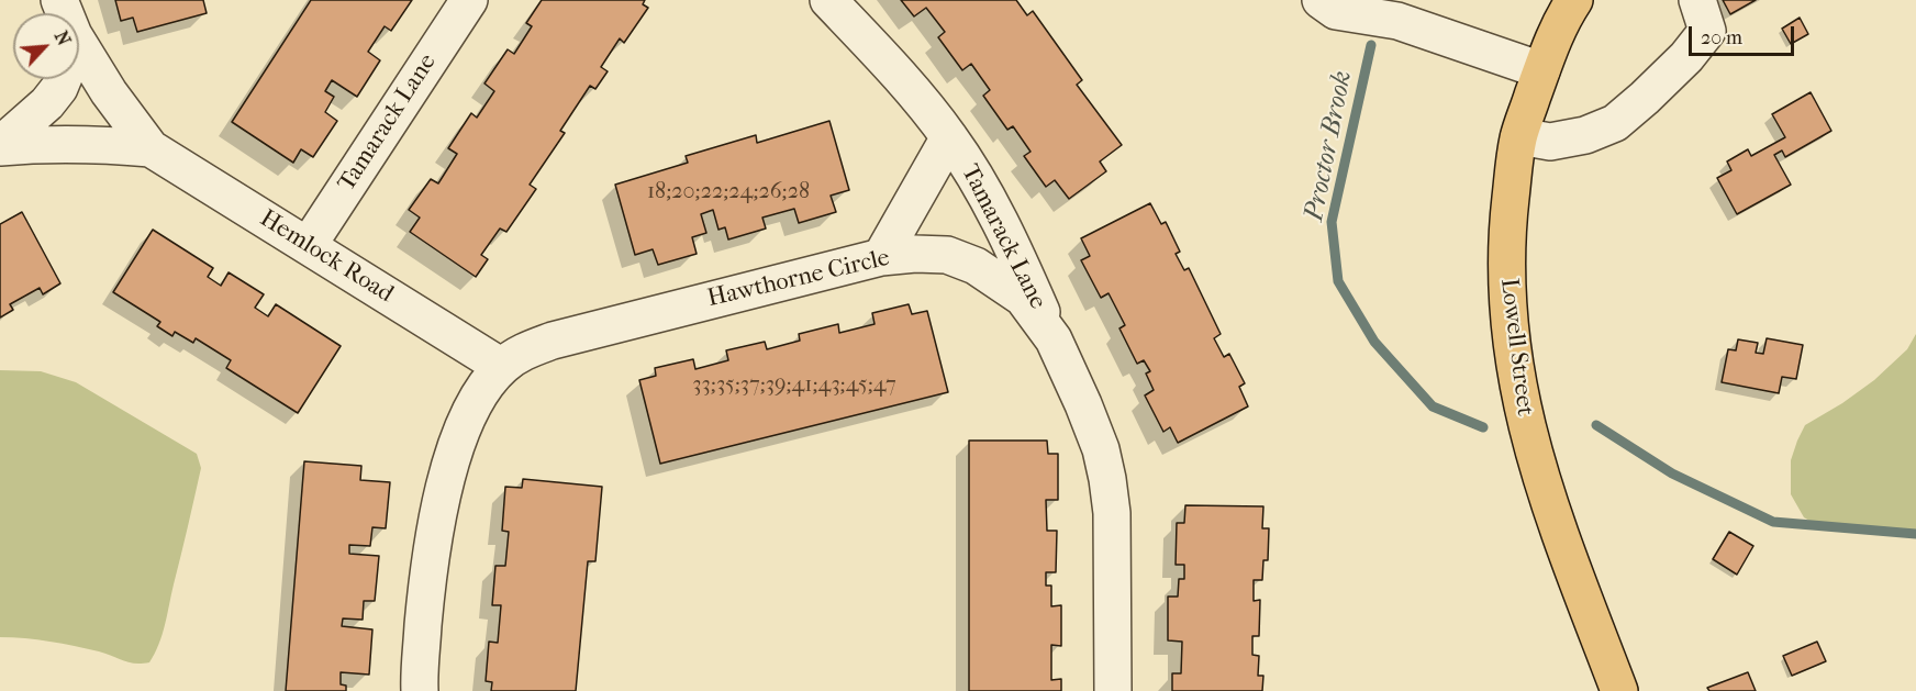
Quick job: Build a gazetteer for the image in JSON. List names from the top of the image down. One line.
{"streets":{"main road":["Lowell Street"],"street":["Tamarack Lane","Hemlock Road","Hawthorne Circle"]},"crossings":[["Tamarack Lane","Hemlock Road"],["Tamarack Lane","Hawthorne Circle"],["Hemlock Road","Hawthorne Circle"]],"water":["Proctor Brook"],"house_numbers":["18;20;22;24;26;28","33;35;37;39;41;43;45;47"],"scale_bar":"20 m","north":"top right"}
